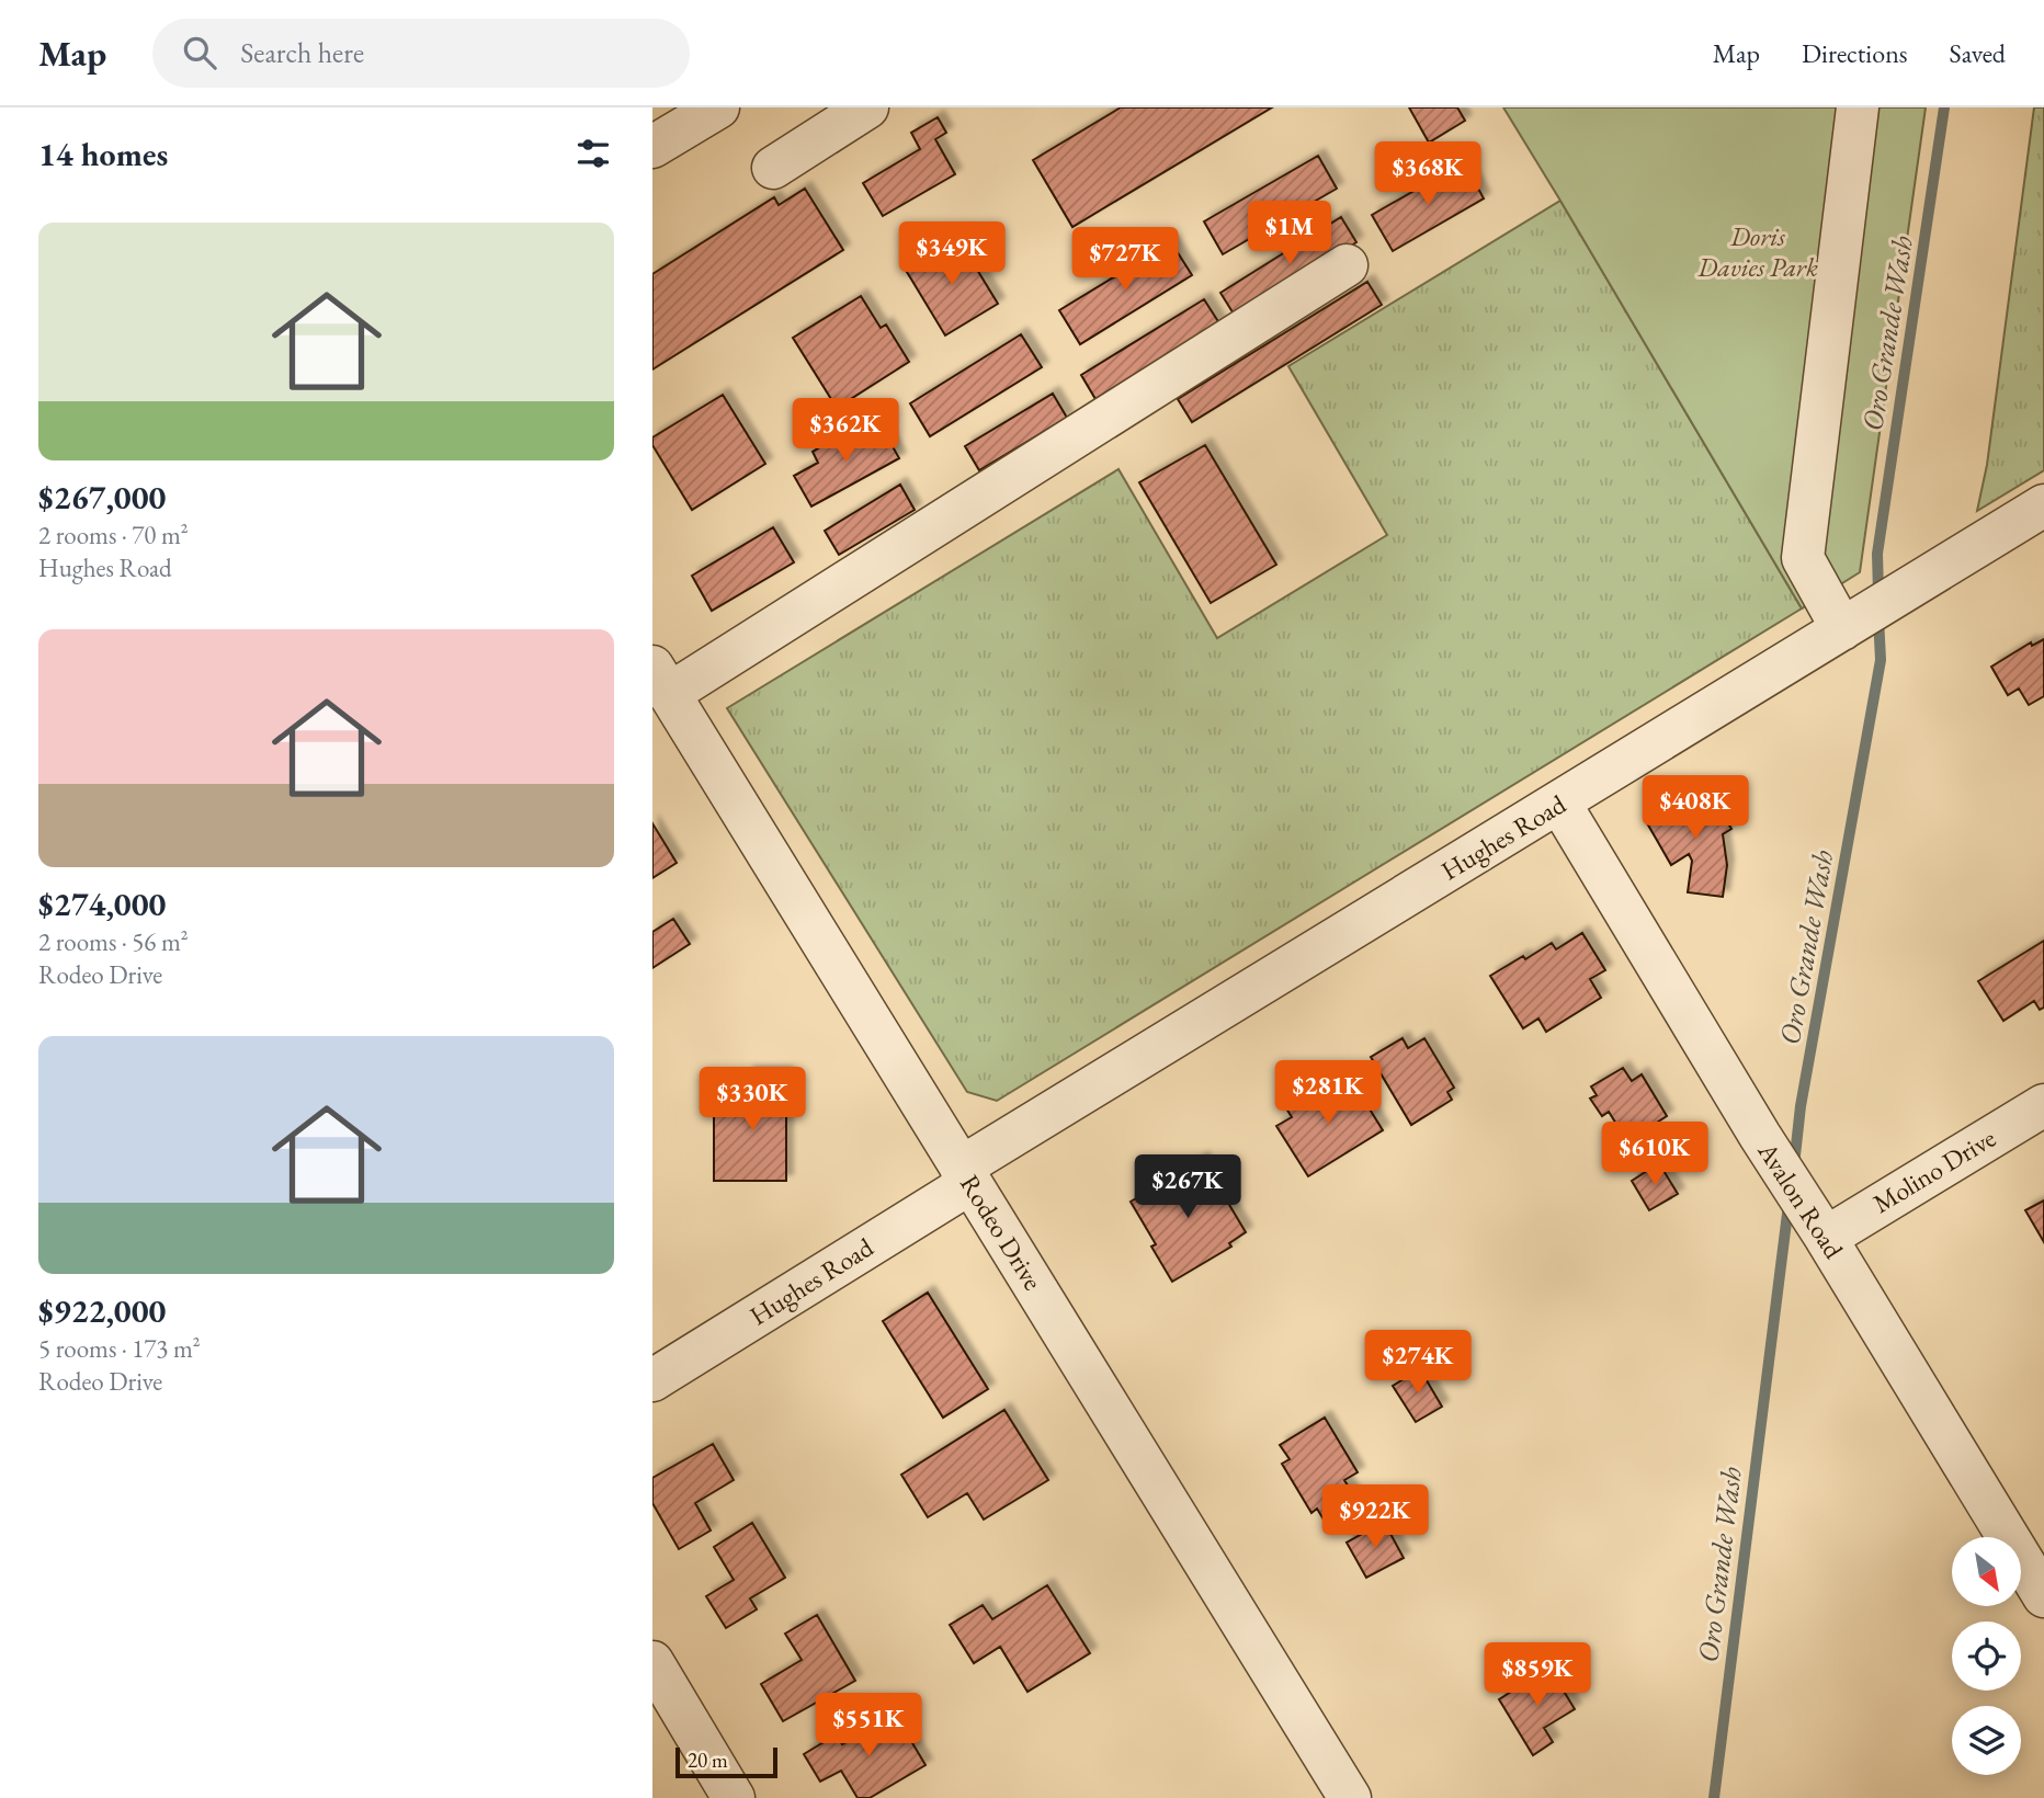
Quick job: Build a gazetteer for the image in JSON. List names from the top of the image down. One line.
{"streets":{"street":["Hughes Road","Molino Drive","Avalon Road","Rodeo Drive"]},"crossings":[["Hughes Road","Avalon Road"],["Hughes Road","Rodeo Drive"],["Molino Drive","Avalon Road"]],"water":["Oro Grande Wash"],"parks":["Doris Davies Park"],"scale_bar":"20 m","north":"bottom right","page":{"header":"Map","search":"Search here","nav":["Map","Directions","Saved"],"heading":"14 homes","price":["$368K","$1M","$349K","$727K","$362K","$408K","$281K","$330K","$610K","$267K","$274K","$922K","$859K","$551K"],"list":[{"name":"$267,000","note":"2 rooms · 70 m² · Hughes Road"},{"name":"$274,000","note":"2 rooms · 56 m² · Rodeo Drive"},{"name":"$922,000","note":"5 rooms · 173 m² · Rodeo Drive"}],"scale":"20 m"}}
